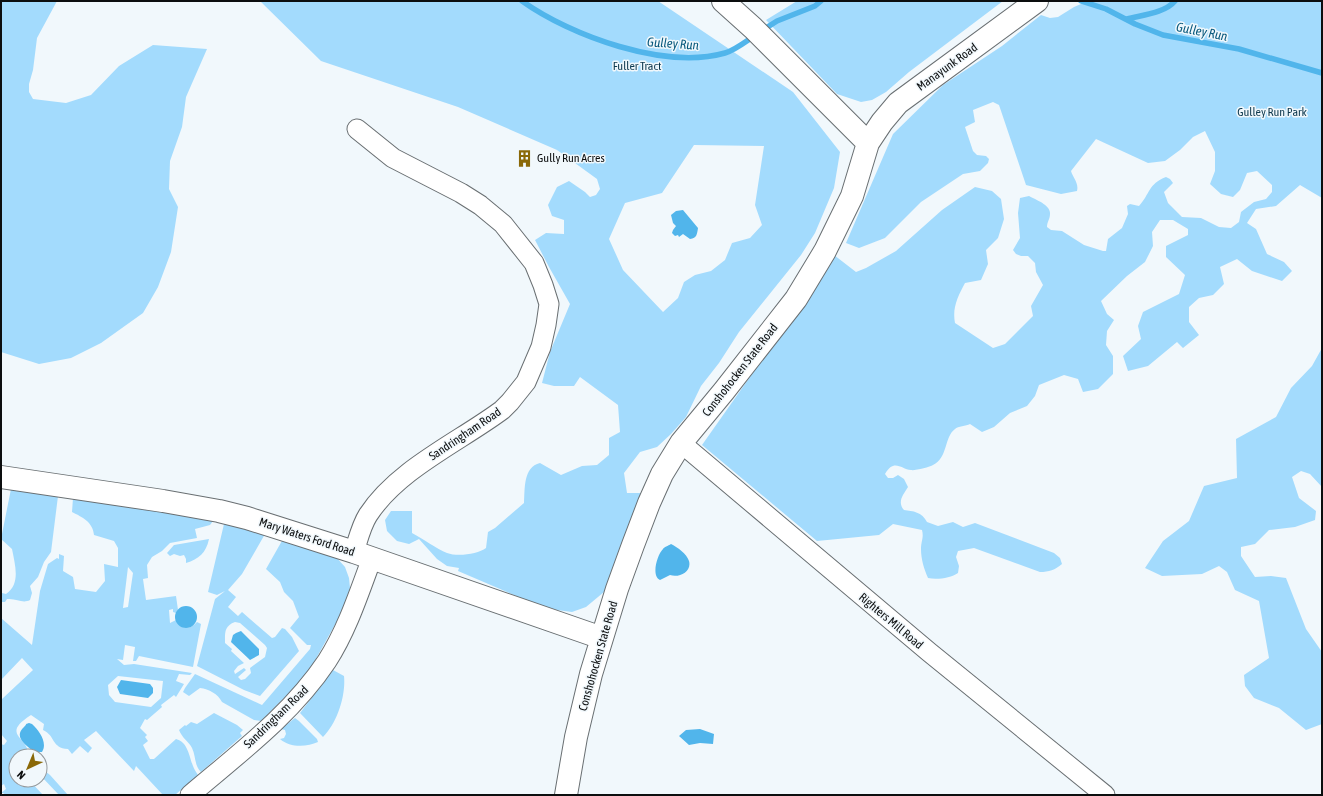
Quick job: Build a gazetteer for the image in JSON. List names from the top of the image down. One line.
{"streets":{"main road":["Manayunk Road","Conshohocken State Road","Mary Waters Ford Road"],"street":["Sandringham Road","Righters Mill Road"]},"crossings":[["Manayunk Road","Conshohocken State Road"],["Conshohocken State Road","Mary Waters Ford Road"],["Conshohocken State Road","Righters Mill Road"],["Sandringham Road","Mary Waters Ford Road"]],"water":["Gulley Run"],"parks":["Fuller Tract","Gulley Run Park"],"places":{"building":["Gully Run Acres"]},"north":"bottom left"}
